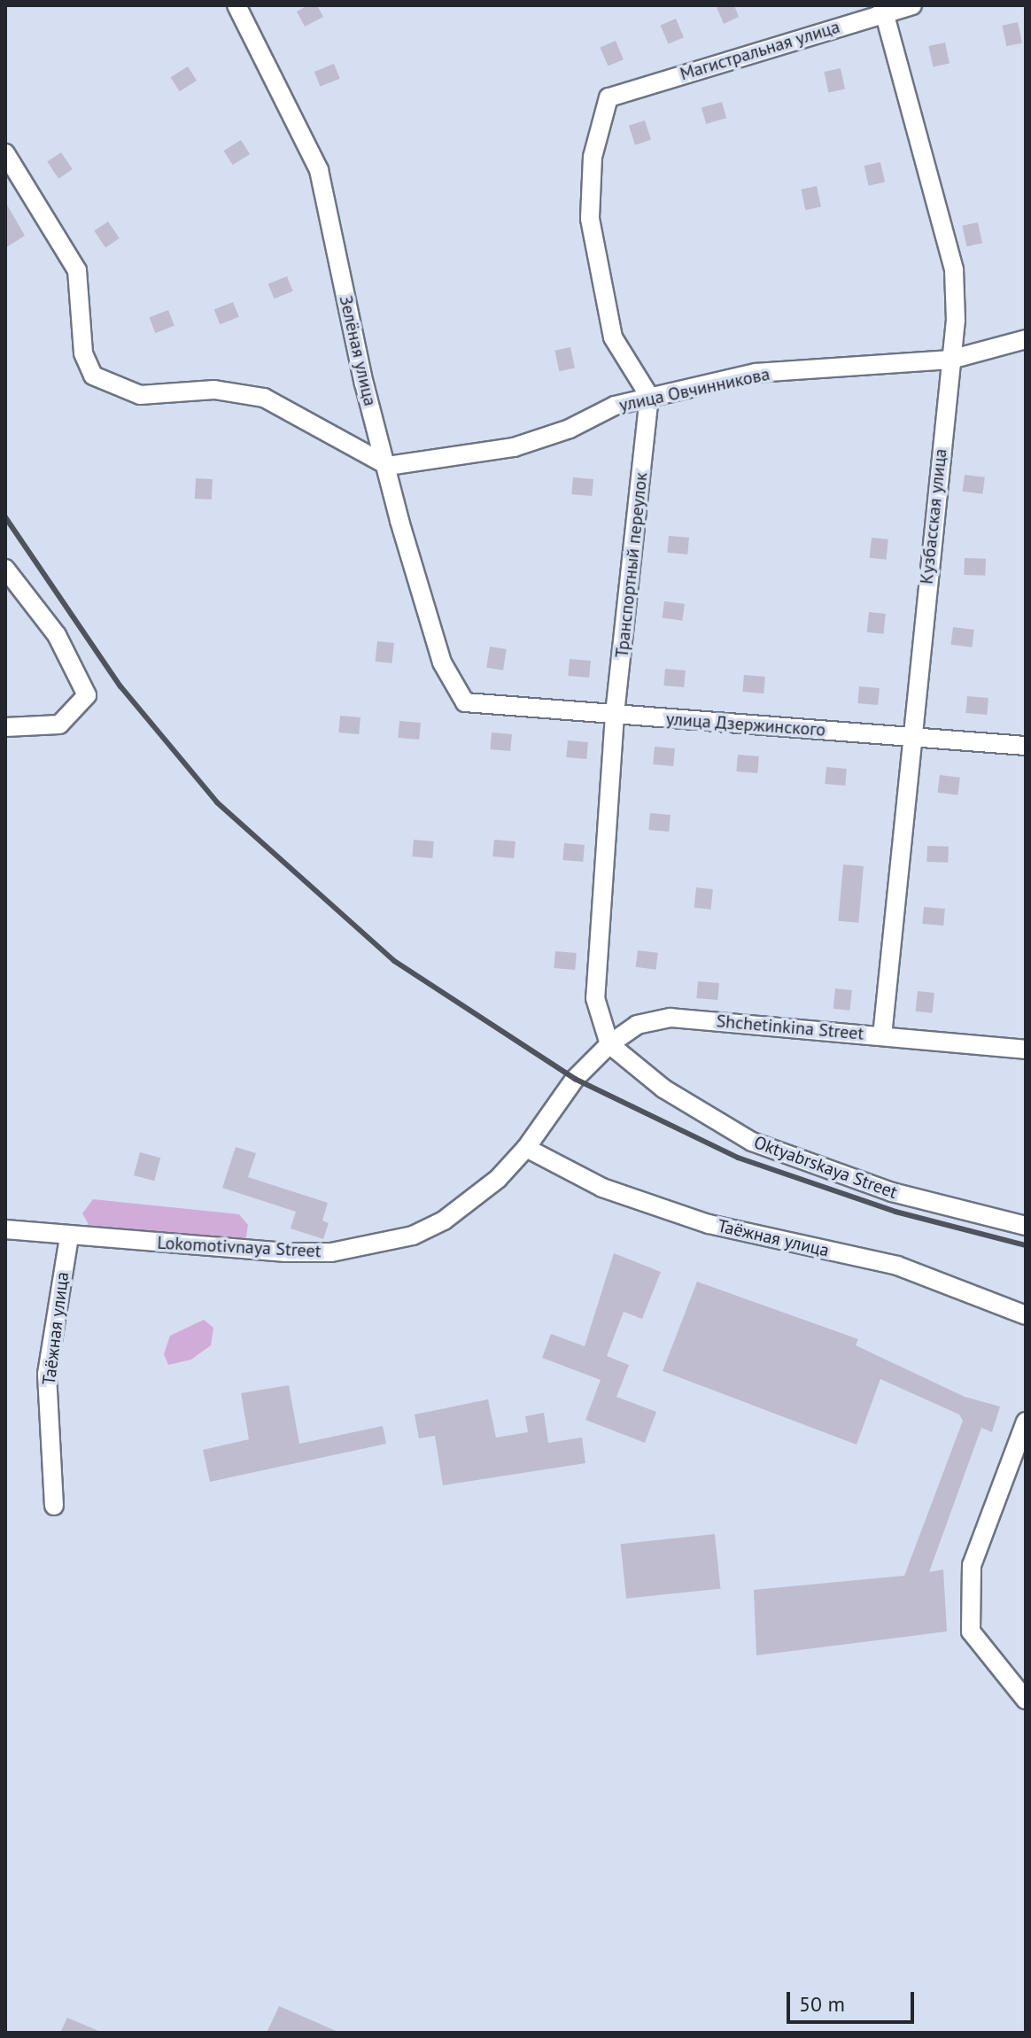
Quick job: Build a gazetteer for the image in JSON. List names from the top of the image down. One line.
{"streets":{"street":["Магистральная улица","Зелёная улица","улица Овчинникова","Кузбасская улица","Транспортный переулок","улица Дзержинского","Shchetinkina Street","Oktyabrskaya Street","Таёжная улица","Lokomotivnaya Street"]},"crossings":[["Магистральная улица","улица Овчинникова"],["Магистральная улица","Кузбасская улица"],["Магистральная улица","Транспортный переулок"],["Зелёная улица","улица Овчинникова"],["Зелёная улица","улица Дзержинского"],["улица Овчинникова","Кузбасская улица"],["улица Овчинникова","Транспортный переулок"],["Кузбасская улица","улица Дзержинского"],["Кузбасская улица","Shchetinkina Street"],["Транспортный переулок","улица Дзержинского"],["Транспортный переулок","Shchetinkina Street"],["Транспортный переулок","Oktyabrskaya Street"],["Shchetinkina Street","Oktyabrskaya Street"],["Shchetinkina Street","Lokomotivnaya Street"],["Таёжная улица","Lokomotivnaya Street"]],"scale_bar":"50 m"}
